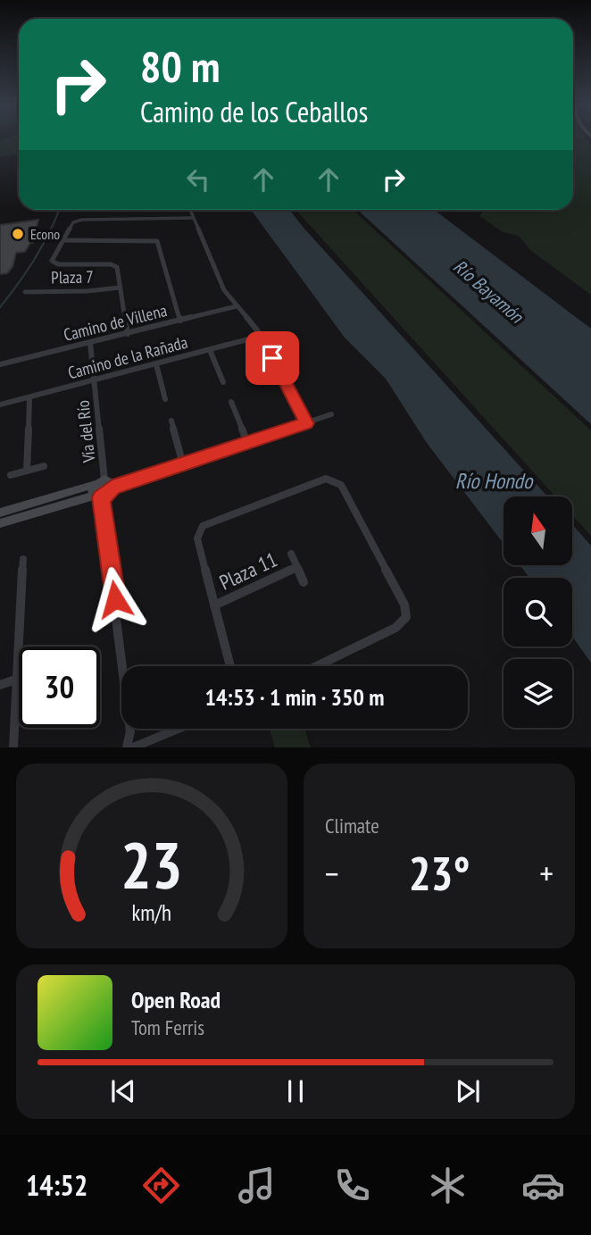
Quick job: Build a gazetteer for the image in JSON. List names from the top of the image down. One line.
{"streets":{"street":["Plaza 7","Camino de Villena","Camino de la Rañada","Vía del Río","Plaza 11"]},"crossings":[["Camino de Villena","Vía del Río"],["Camino de la Rañada","Vía del Río"]],"water":["Río Bayamón","Río Hondo"],"places":["Econo"],"north":"top","page":{"turn":["80 m","Camino de los Ceballos"],"limit":"30","trip":"14:53 · 1 min · 350 m","tile":"Climate","heat":["−","23°","+"],"song":["Open Road","Tom Ferris"],"tabs":"14:52","gauge":["23","km/h"]}}
